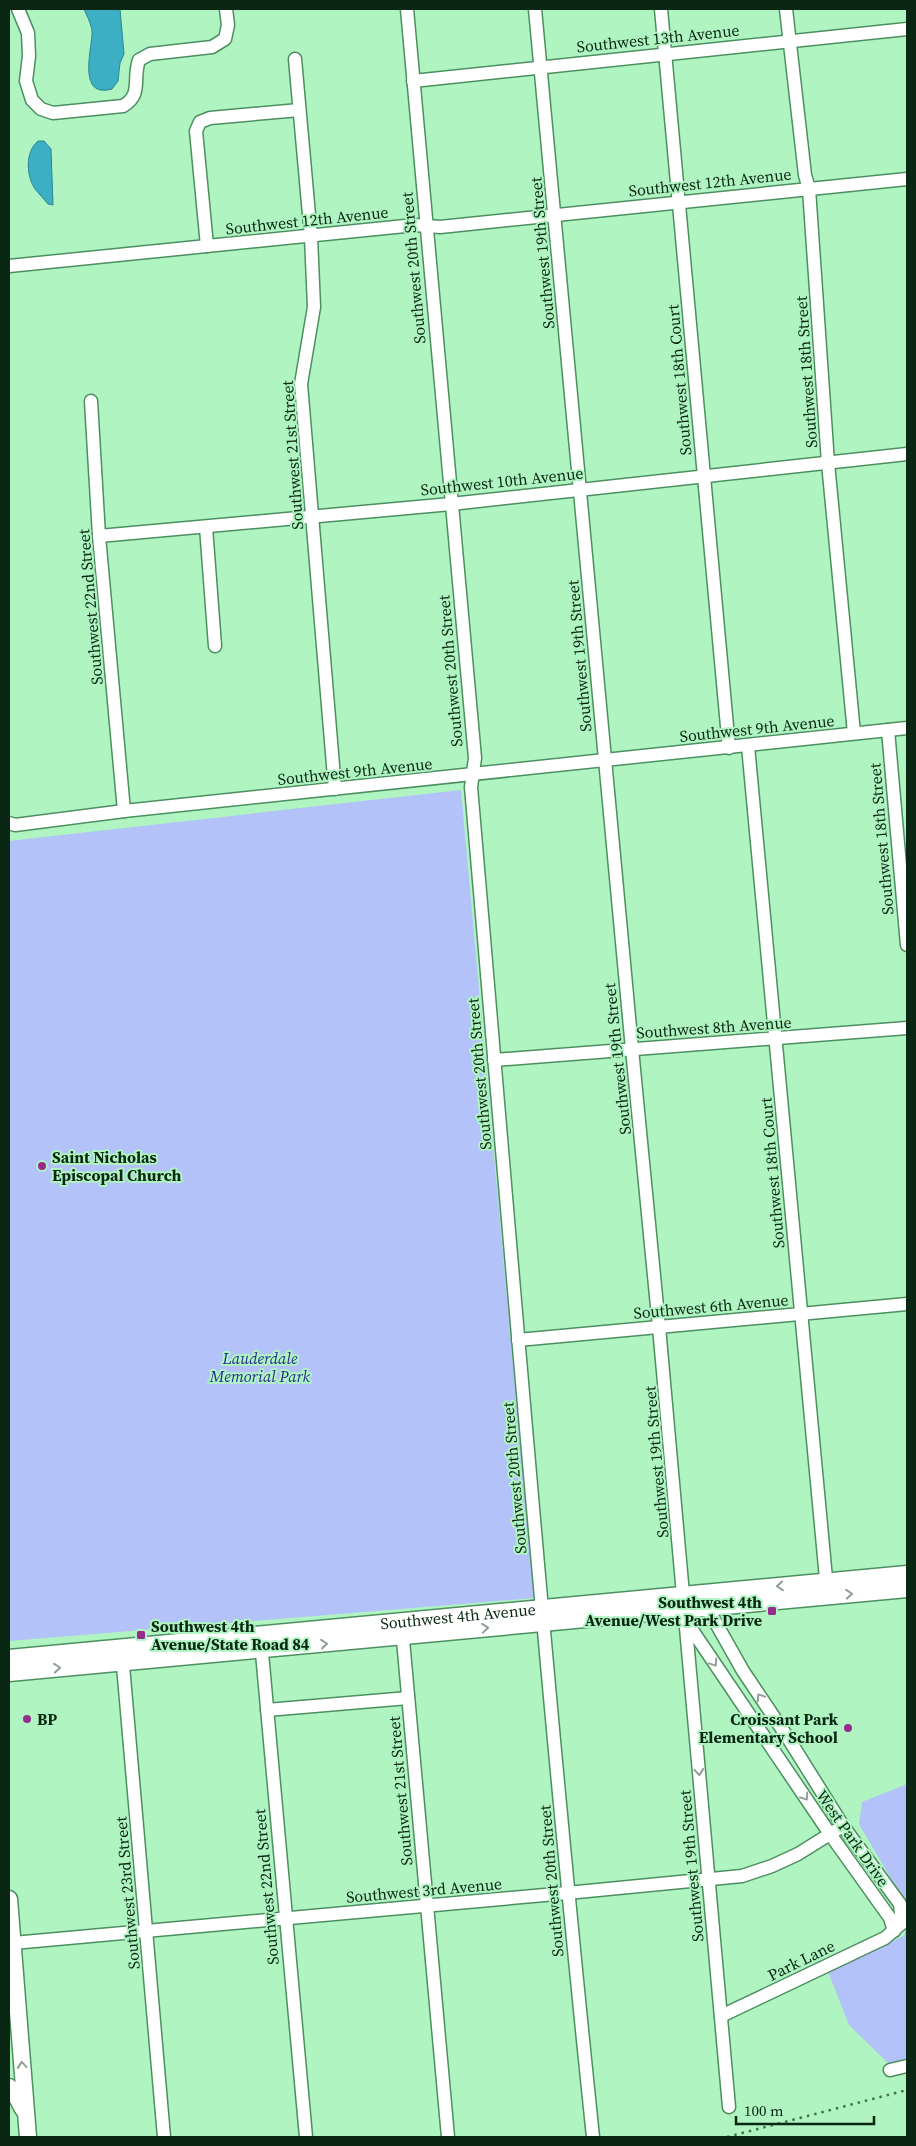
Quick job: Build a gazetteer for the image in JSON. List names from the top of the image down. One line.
{"streets":{"main road":["Southwest 4th Avenue"],"street":["Southwest 13th Avenue","Southwest 12th Avenue","Southwest 19th Street","Southwest 20th Street","Southwest 18th Street","Southwest 18th Court","Southwest 21st Street","Southwest 10th Avenue","Southwest 22nd Street","Southwest 9th Avenue","Southwest 8th Avenue","Southwest 6th Avenue","West Park Drive","Southwest 3rd Avenue","Southwest 23rd Street","Park Lane"]},"crossings":[["Southwest 13th Avenue","Southwest 19th Street"],["Southwest 13th Avenue","Southwest 20th Street"],["Southwest 13th Avenue","Southwest 18th Street"],["Southwest 13th Avenue","Southwest 18th Court"],["Southwest 12th Avenue","Southwest 19th Street"],["Southwest 12th Avenue","Southwest 20th Street"],["Southwest 12th Avenue","Southwest 18th Street"],["Southwest 12th Avenue","Southwest 18th Court"],["Southwest 12th Avenue","Southwest 21st Street"],["Southwest 19th Street","Southwest 10th Avenue"],["Southwest 19th Street","Southwest 9th Avenue"],["Southwest 19th Street","Southwest 8th Avenue"],["Southwest 19th Street","Southwest 6th Avenue"],["Southwest 19th Street","Southwest 4th Avenue"],["Southwest 19th Street","West Park Drive"],["Southwest 19th Street","Southwest 3rd Avenue"],["Southwest 19th Street","Park Lane"],["Southwest 20th Street","Southwest 10th Avenue"],["Southwest 20th Street","Southwest 9th Avenue"],["Southwest 20th Street","Southwest 8th Avenue"],["Southwest 20th Street","Southwest 6th Avenue"],["Southwest 20th Street","Southwest 4th Avenue"],["Southwest 20th Street","Southwest 3rd Avenue"],["Southwest 18th Street","Southwest 10th Avenue"],["Southwest 18th Street","Southwest 9th Avenue"],["Southwest 18th Court","Southwest 10th Avenue"],["Southwest 18th Court","Southwest 9th Avenue"],["Southwest 18th Court","Southwest 8th Avenue"],["Southwest 18th Court","Southwest 6th Avenue"],["Southwest 18th Court","Southwest 4th Avenue"],["Southwest 21st Street","Southwest 10th Avenue"],["Southwest 21st Street","Southwest 9th Avenue"],["Southwest 21st Street","Southwest 4th Avenue"],["Southwest 21st Street","Southwest 3rd Avenue"],["Southwest 10th Avenue","Southwest 22nd Street"],["Southwest 22nd Street","Southwest 9th Avenue"],["Southwest 22nd Street","Southwest 4th Avenue"],["Southwest 22nd Street","Southwest 3rd Avenue"],["Southwest 4th Avenue","West Park Drive"],["Southwest 4th Avenue","Southwest 23rd Street"],["West Park Drive","Southwest 3rd Avenue"],["West Park Drive","Park Lane"],["Southwest 3rd Avenue","Southwest 23rd Street"]],"parks":["Lauderdale Memorial Park"],"places":{"other":["Saint Nicholas Episcopal Church","BP","Croissant Park Elementary School"],"transit":["Southwest 4th Avenue/West Park Drive","Southwest 4th Avenue/State Road 84"]},"scale_bar":"100 m"}
